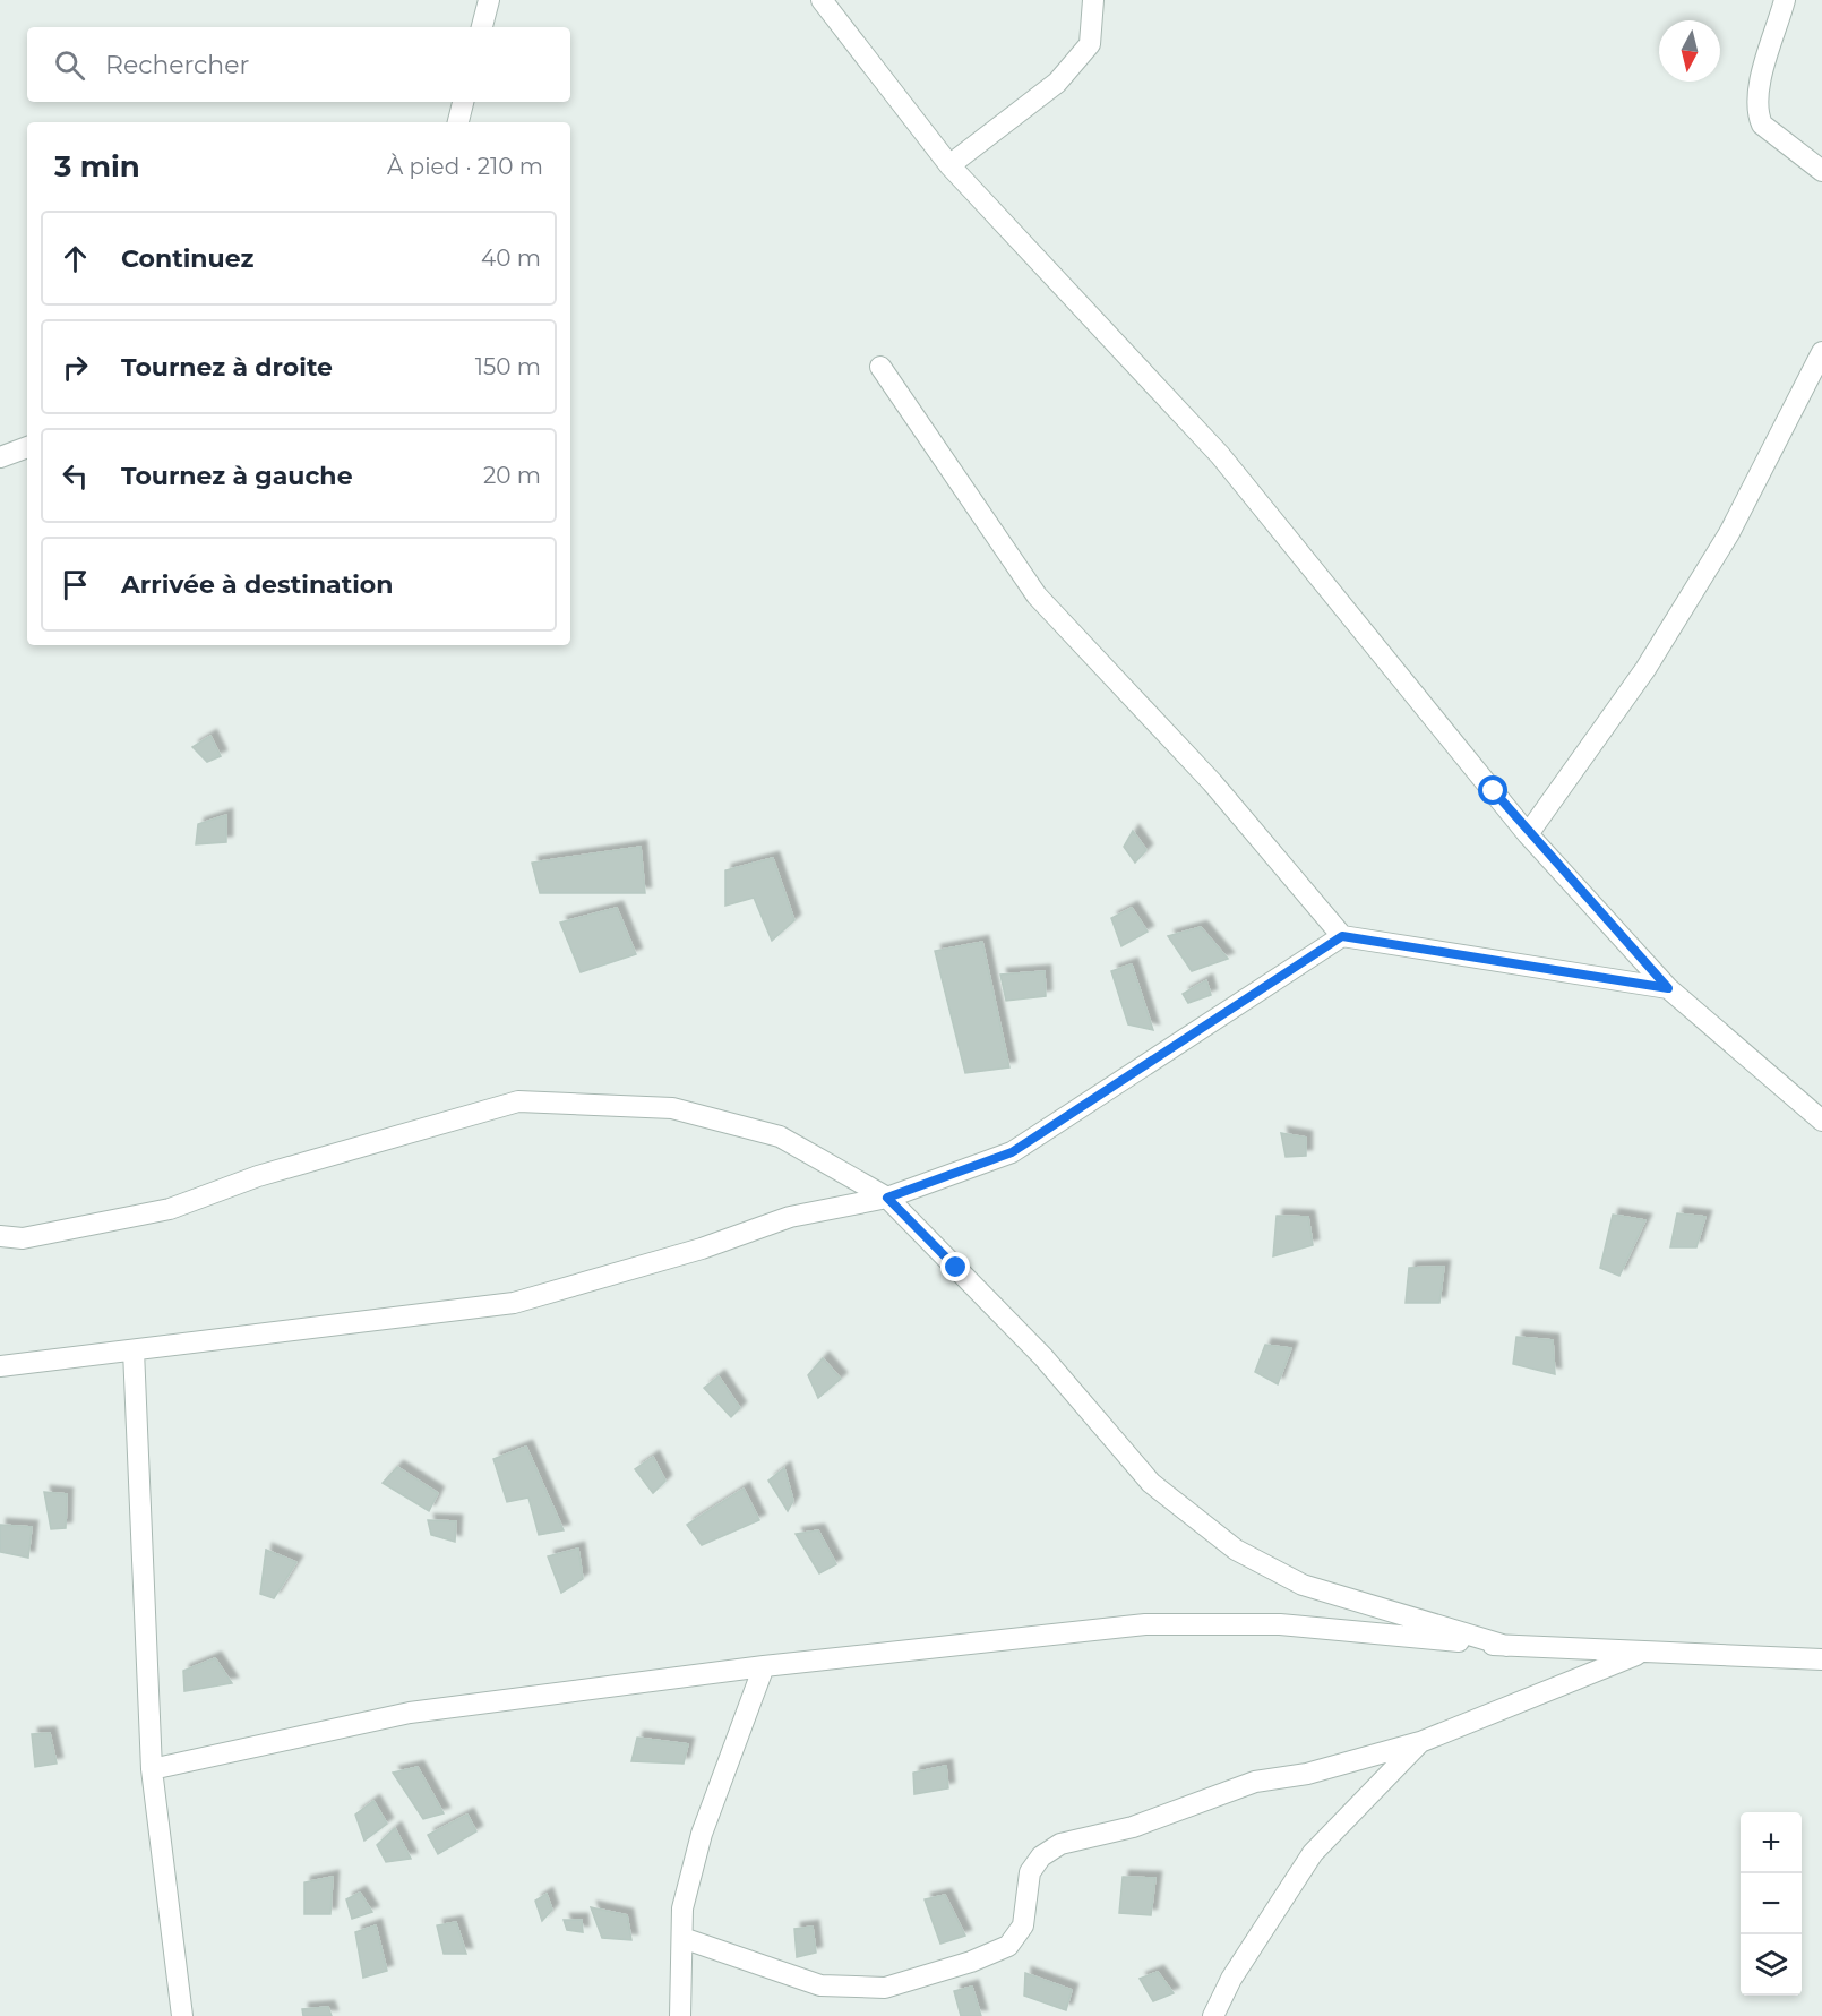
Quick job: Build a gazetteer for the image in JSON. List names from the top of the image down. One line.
{"north":"bottom","page":{"search":"Rechercher","heading":["3 min","À pied · 210 m"],"list":[["Continuez","40 m"],["Tournez à droite","150 m"],["Tournez à gauche","20 m"],"Arrivée à destination"],"map_buttons":["+","−"]}}
